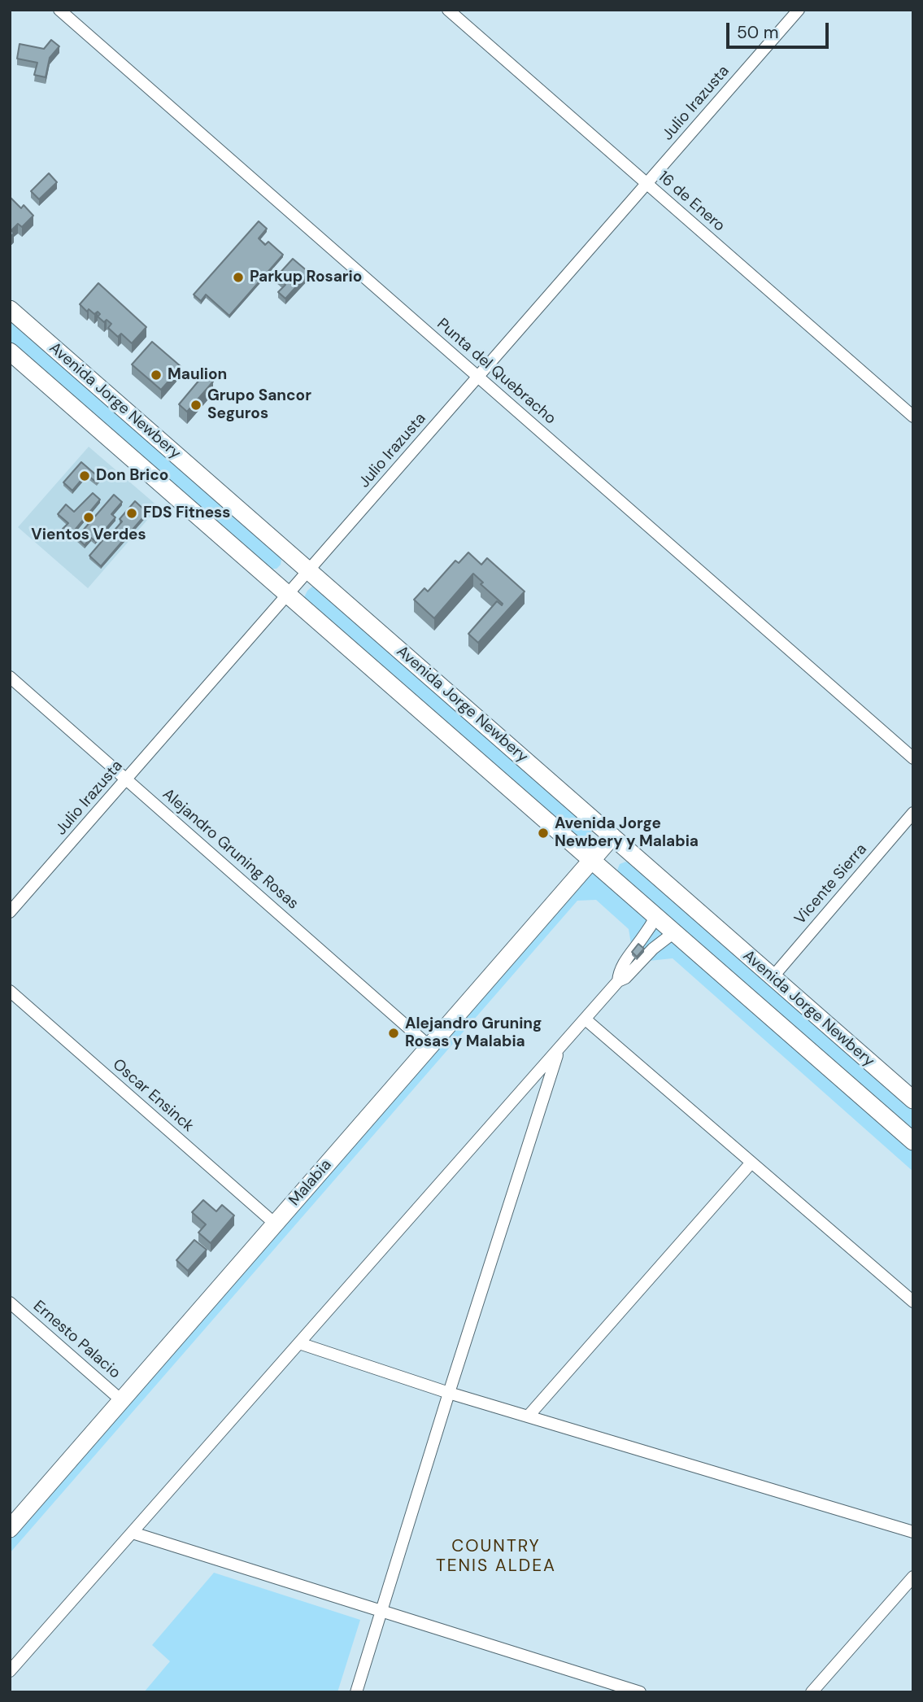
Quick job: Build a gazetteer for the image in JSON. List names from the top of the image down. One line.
{"streets":{"main road":["Avenida Jorge Newbery","Malabia"],"street":["Julio Irazusta","16 de Enero","Punta del Quebracho","Alejandro Gruning Rosas","Vicente Sierra","Oscar Ensinck","Ernesto Palacio"]},"crossings":[["Julio Irazusta","16 de Enero"],["Julio Irazusta","Punta del Quebracho"],["Julio Irazusta","Avenida Jorge Newbery"],["Julio Irazusta","Alejandro Gruning Rosas"],["Avenida Jorge Newbery","Vicente Sierra"],["Avenida Jorge Newbery","Malabia"],["Alejandro Gruning Rosas","Malabia"],["Oscar Ensinck","Malabia"],["Malabia","Ernesto Palacio"]],"districts":["COUNTRY TENIS ALDEA"],"places":["Parkup Rosario","Maulion","Grupo Sancor Seguros","Don Brico","FDS Fitness","Vientos Verdes","Avenida Jorge Newbery y Malabia","Alejandro Gruning Rosas y Malabia"],"scale_bar":"50 m"}
